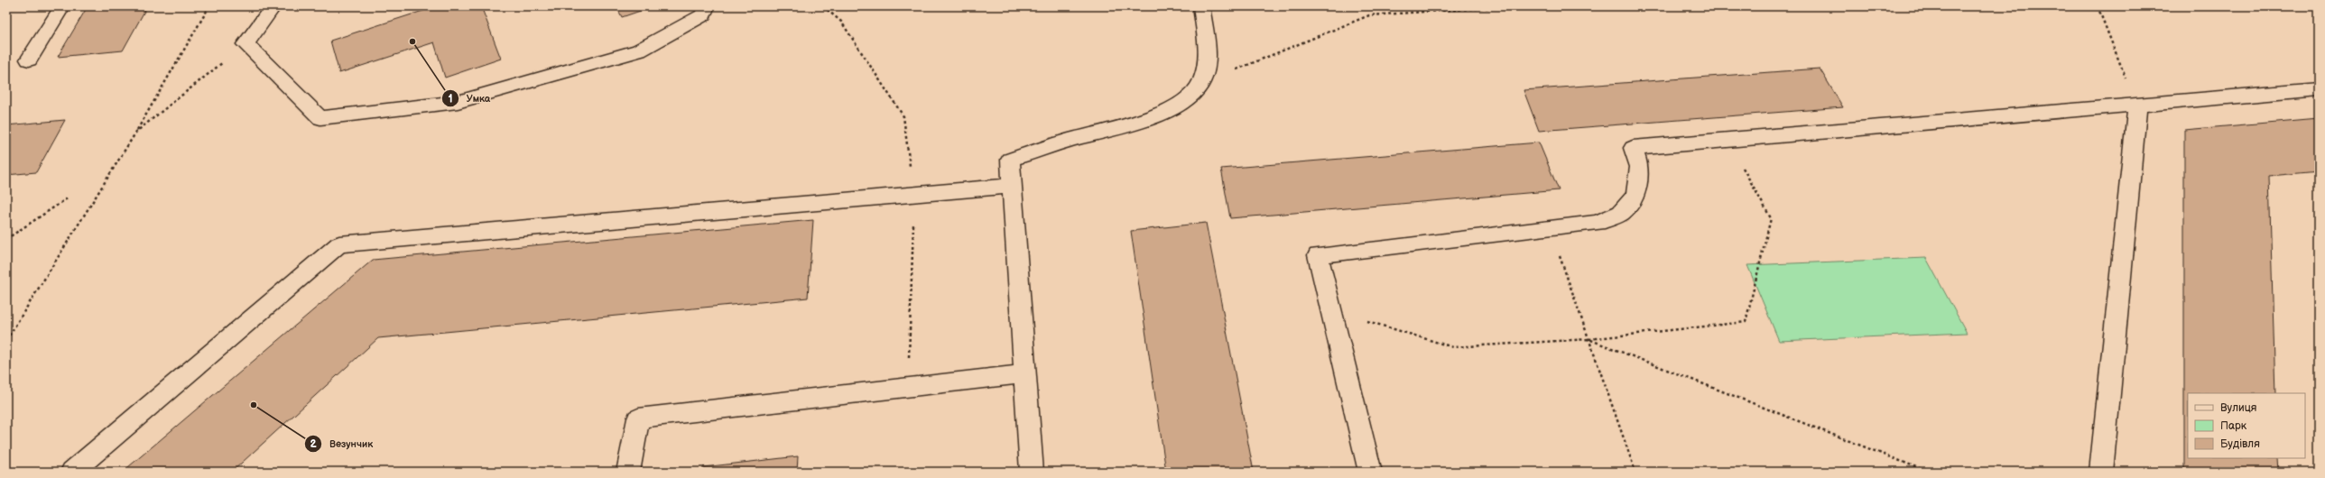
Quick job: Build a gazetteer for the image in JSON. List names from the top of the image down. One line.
{"places":["Умка","Везунчик"],"legend":["Вулиця","Парк","Будівля"]}
